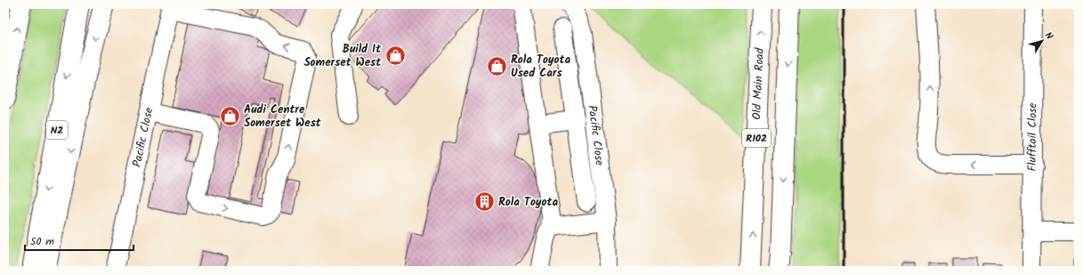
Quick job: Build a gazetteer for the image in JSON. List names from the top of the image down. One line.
{"streets":{"main road":["Old Main Road","N2","R102"],"street":["Pacific Close","Flufftail Close"]},"places":{"shop":["Build It Somerset West","Rola Toyota Used Cars","Audi Centre Somerset West"],"building":["Rola Toyota"]},"scale_bar":"50 m","north":"top right"}
